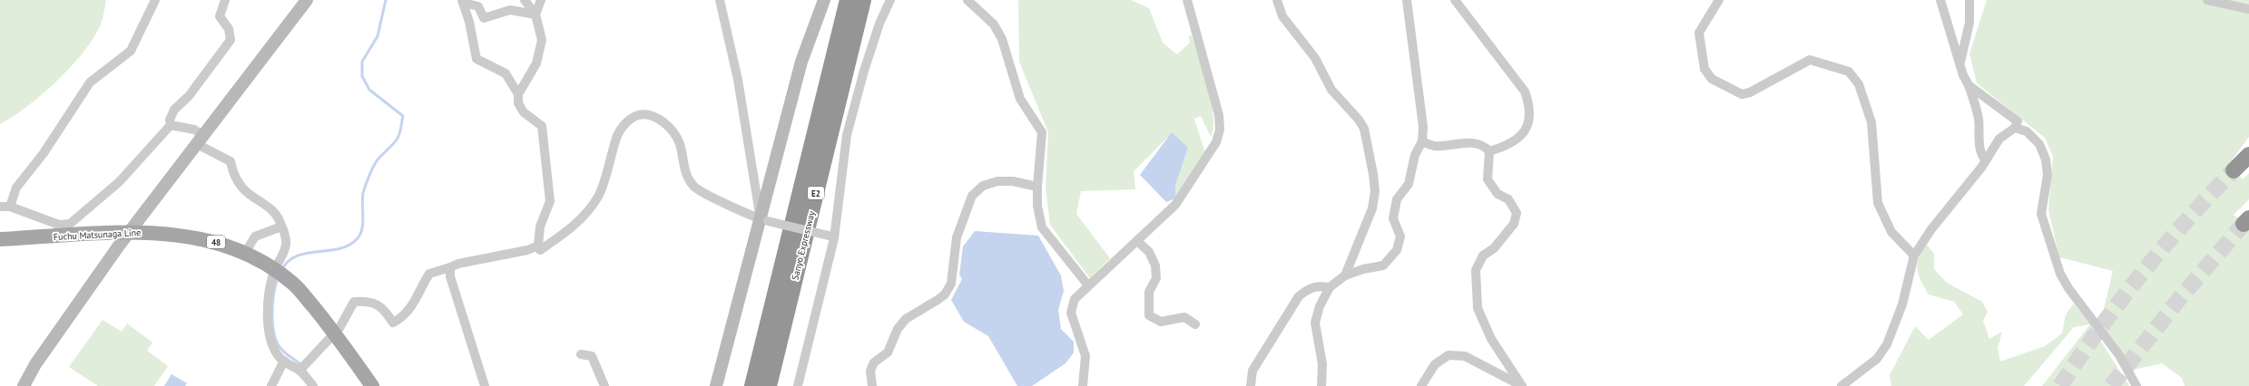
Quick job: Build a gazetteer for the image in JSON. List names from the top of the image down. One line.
{"streets":{"highway":["E2","Sanyo Expressway"],"main road":["Fuchu Matsunaga Line","48"]}}
